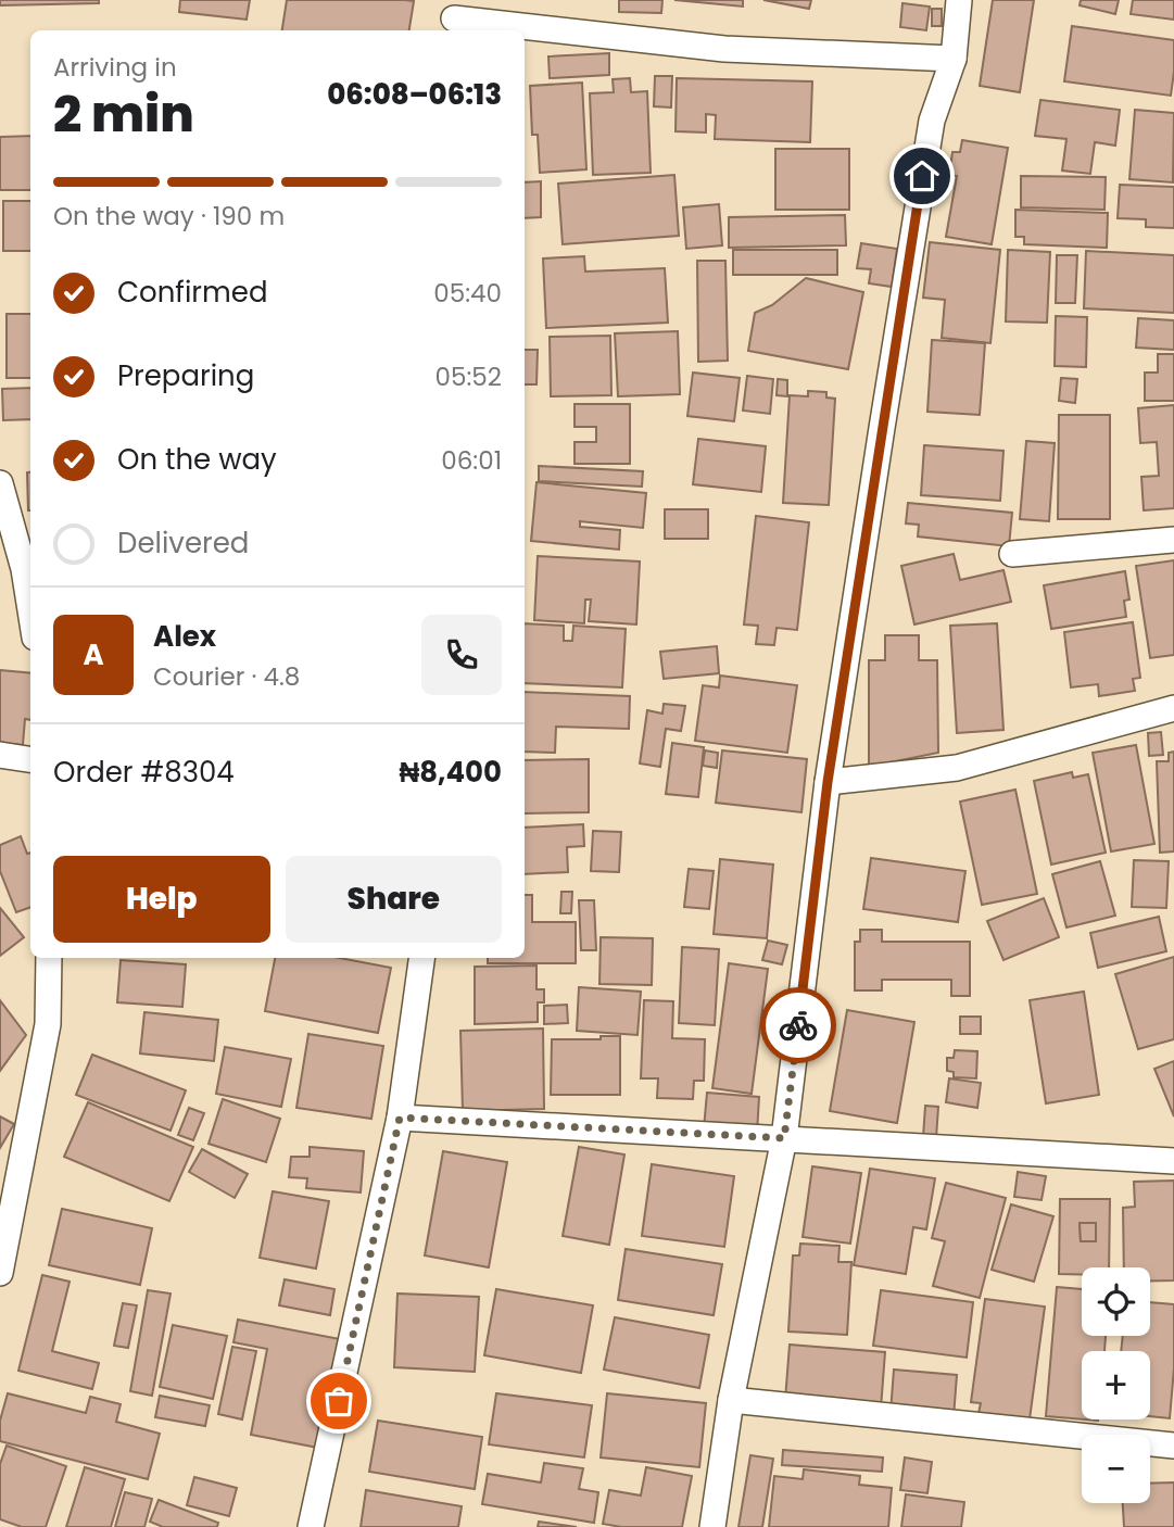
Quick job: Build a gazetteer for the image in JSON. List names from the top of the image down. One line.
{"page":{"heading":["2 min","Arriving in","06:08–06:13"],"panel":["Alex","Courier · 4.8","Order #8304","₦8,400"],"bar":"On the way · 190 m","list":[["Confirmed","05:40"],["Preparing","05:52"],["On the way","06:01"],"Delivered"],"round":"A","buttons":["Help","Share"],"map_buttons":["+","−"]}}
